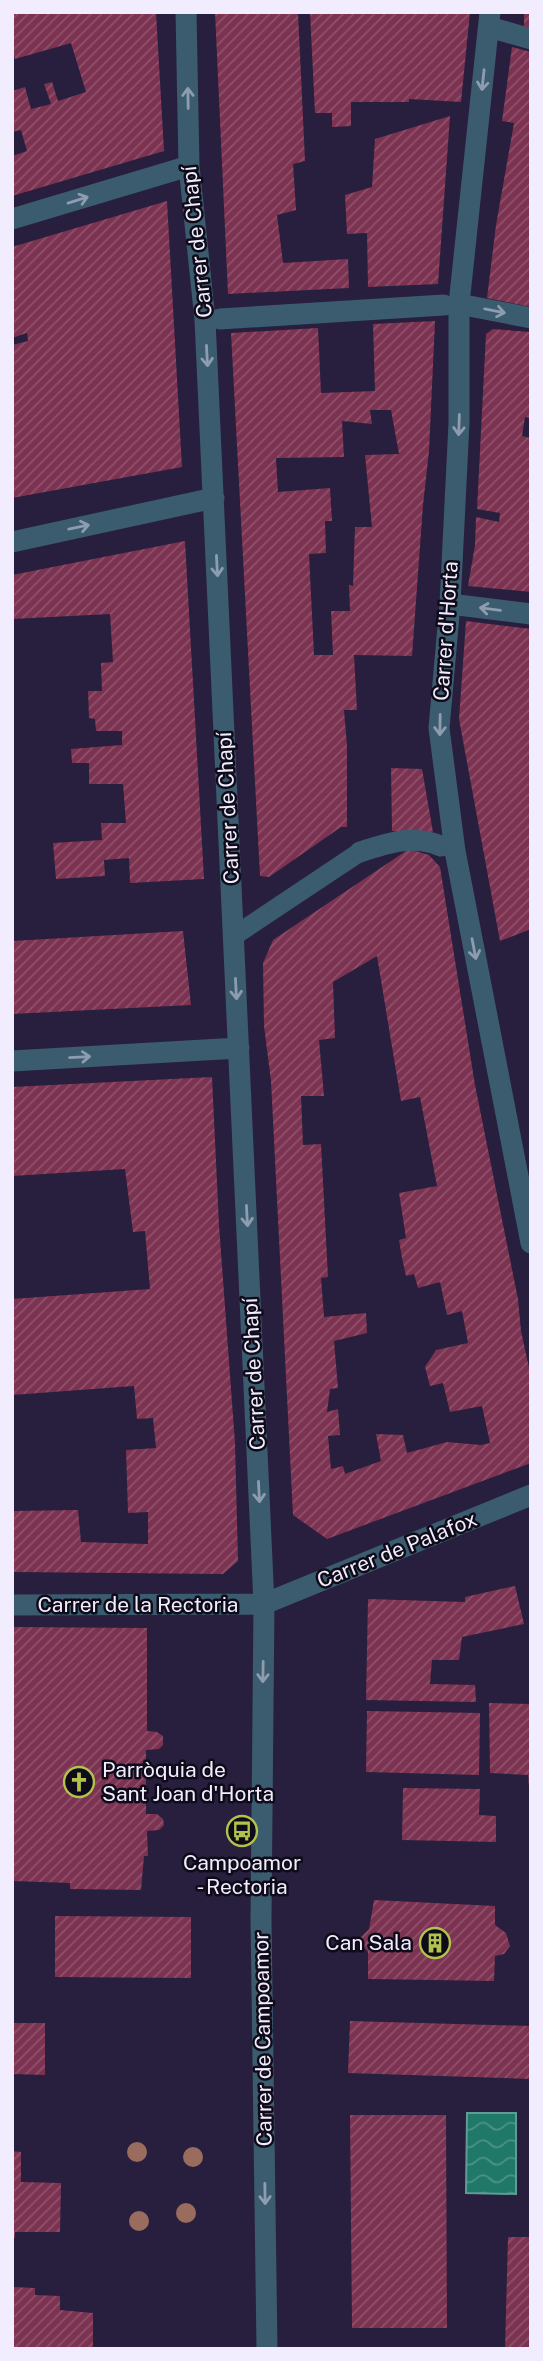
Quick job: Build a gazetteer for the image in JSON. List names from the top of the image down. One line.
{"streets":{"street":["Carrer de Chapí","Carrer d'Horta","Carrer de Palafox","Carrer de la Rectoria","Carrer de Campoamor"]},"crossings":[["Carrer de Chapí","Carrer de Palafox"],["Carrer de Chapí","Carrer de la Rectoria"],["Carrer de Chapí","Carrer de Campoamor"],["Carrer de Palafox","Carrer de la Rectoria"],["Carrer de Palafox","Carrer de Campoamor"],["Carrer de la Rectoria","Carrer de Campoamor"]],"one_way":["Carrer de Chapí","Carrer d'Horta","Carrer de Campoamor"],"places":{"church":["Parròquia de Sant Joan d'Horta"],"bus stop":["Campoamor - Rectoria"],"building":["Can Sala"]}}
